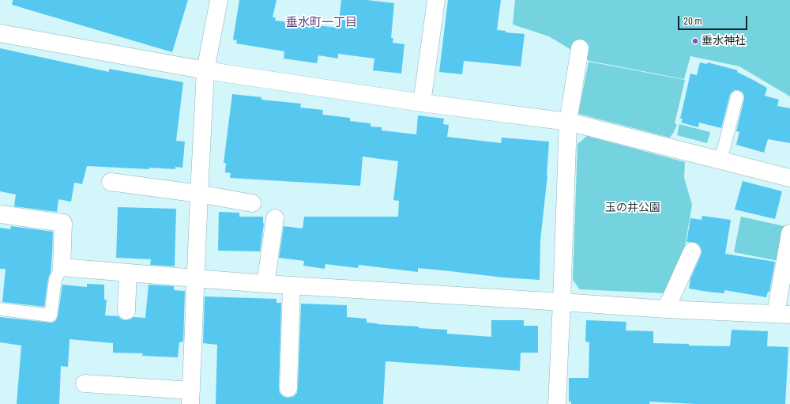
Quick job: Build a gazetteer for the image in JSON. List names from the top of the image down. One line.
{"districts":["垂水町一丁目"],"parks":["玉の井公園"],"places":["垂水神社"],"scale_bar":"20 m"}
